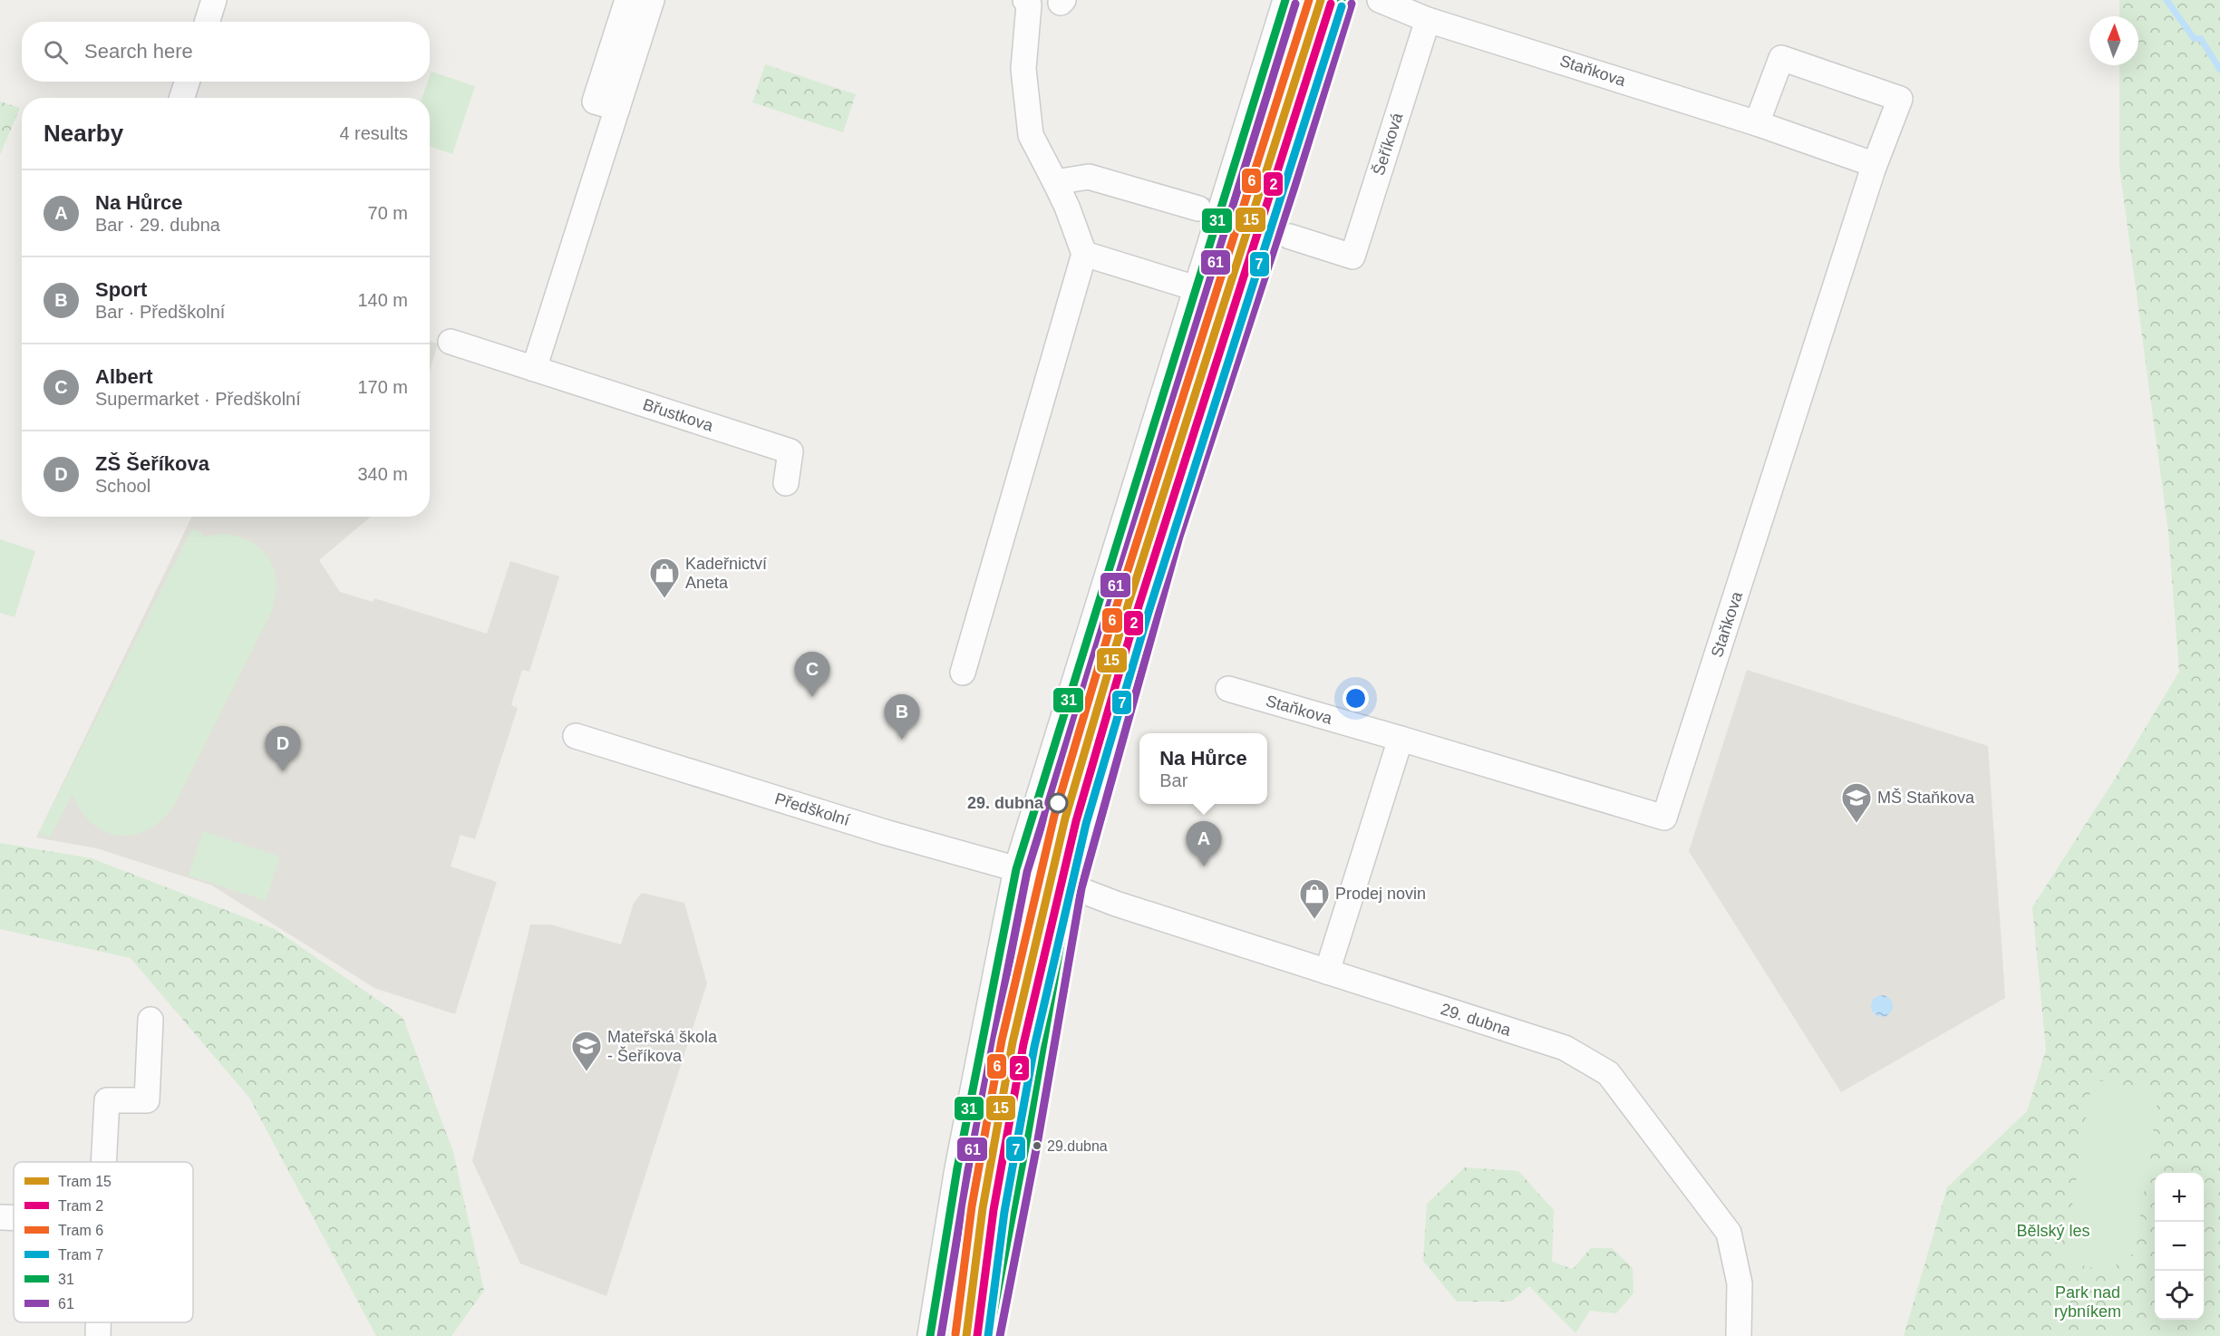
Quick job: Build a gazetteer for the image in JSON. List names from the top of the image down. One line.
{"streets":{"street":["Staňkova","Šeříková","Břustkova","Předškolní","29. dubna"]},"crossings":[["Staňkova","Šeříková"],["Předškolní","29. dubna"]],"parks":["Bělský les","Park nad rybníkem"],"places":{"shop":["Kadeřnictví Aneta","Prodej novin"],"other":["29. dubna","29.dubna"],"school or university":["MŠ Staňkova","Mateřská škola - Šeříkova"]},"lines":["tram line 15","tram line 6","transit line 31","tram line 2","transit line 61","tram line 7"],"legend":["Tram 15","Tram 2","Tram 6","Tram 7","31","61"],"north":"top","page":{"search":"Search here","heading":["Nearby","4 results"],"list":[{"mark":"A","name":"Na Hůrce","note":"Bar · 29. dubna","value":"70 m"},{"mark":"B","name":"Sport","note":"Bar · Předškolní","value":"140 m"},{"mark":"C","name":"Albert","note":"Supermarket · Předškolní","value":"170 m"},{"mark":"D","name":"ZŠ Šeříkova","note":"School","value":"340 m"}],"pins":["C","B","D","A"],"popup":["Na Hůrce","Bar"],"map_buttons":["+","−"]}}
